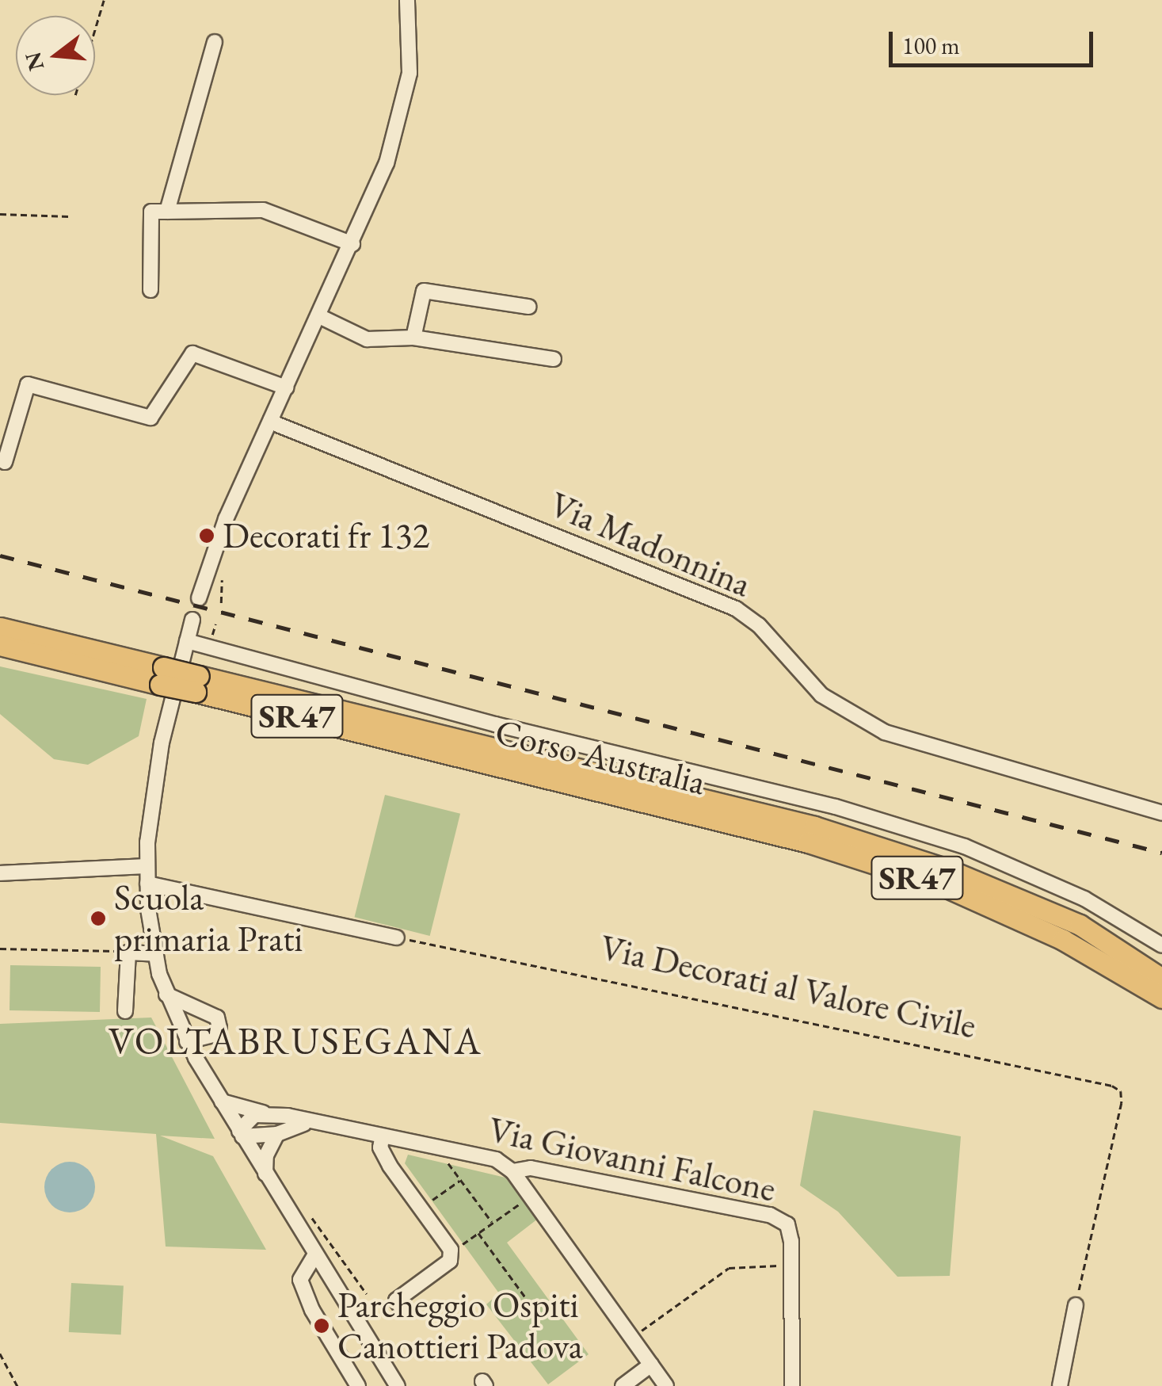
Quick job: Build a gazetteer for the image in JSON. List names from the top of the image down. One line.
{"streets":{"highway":["SR47","Corso Australia"],"street":["Via Madonnina","Via Giovanni Falcone"],"path":["Via Decorati al Valore Civile"]},"districts":["VOLTABRUSEGANA"],"places":["Decorati fr 132","Scuola primaria Prati","Parcheggio Ospiti Canottieri Padova"],"scale_bar":"100 m","north":"left"}
